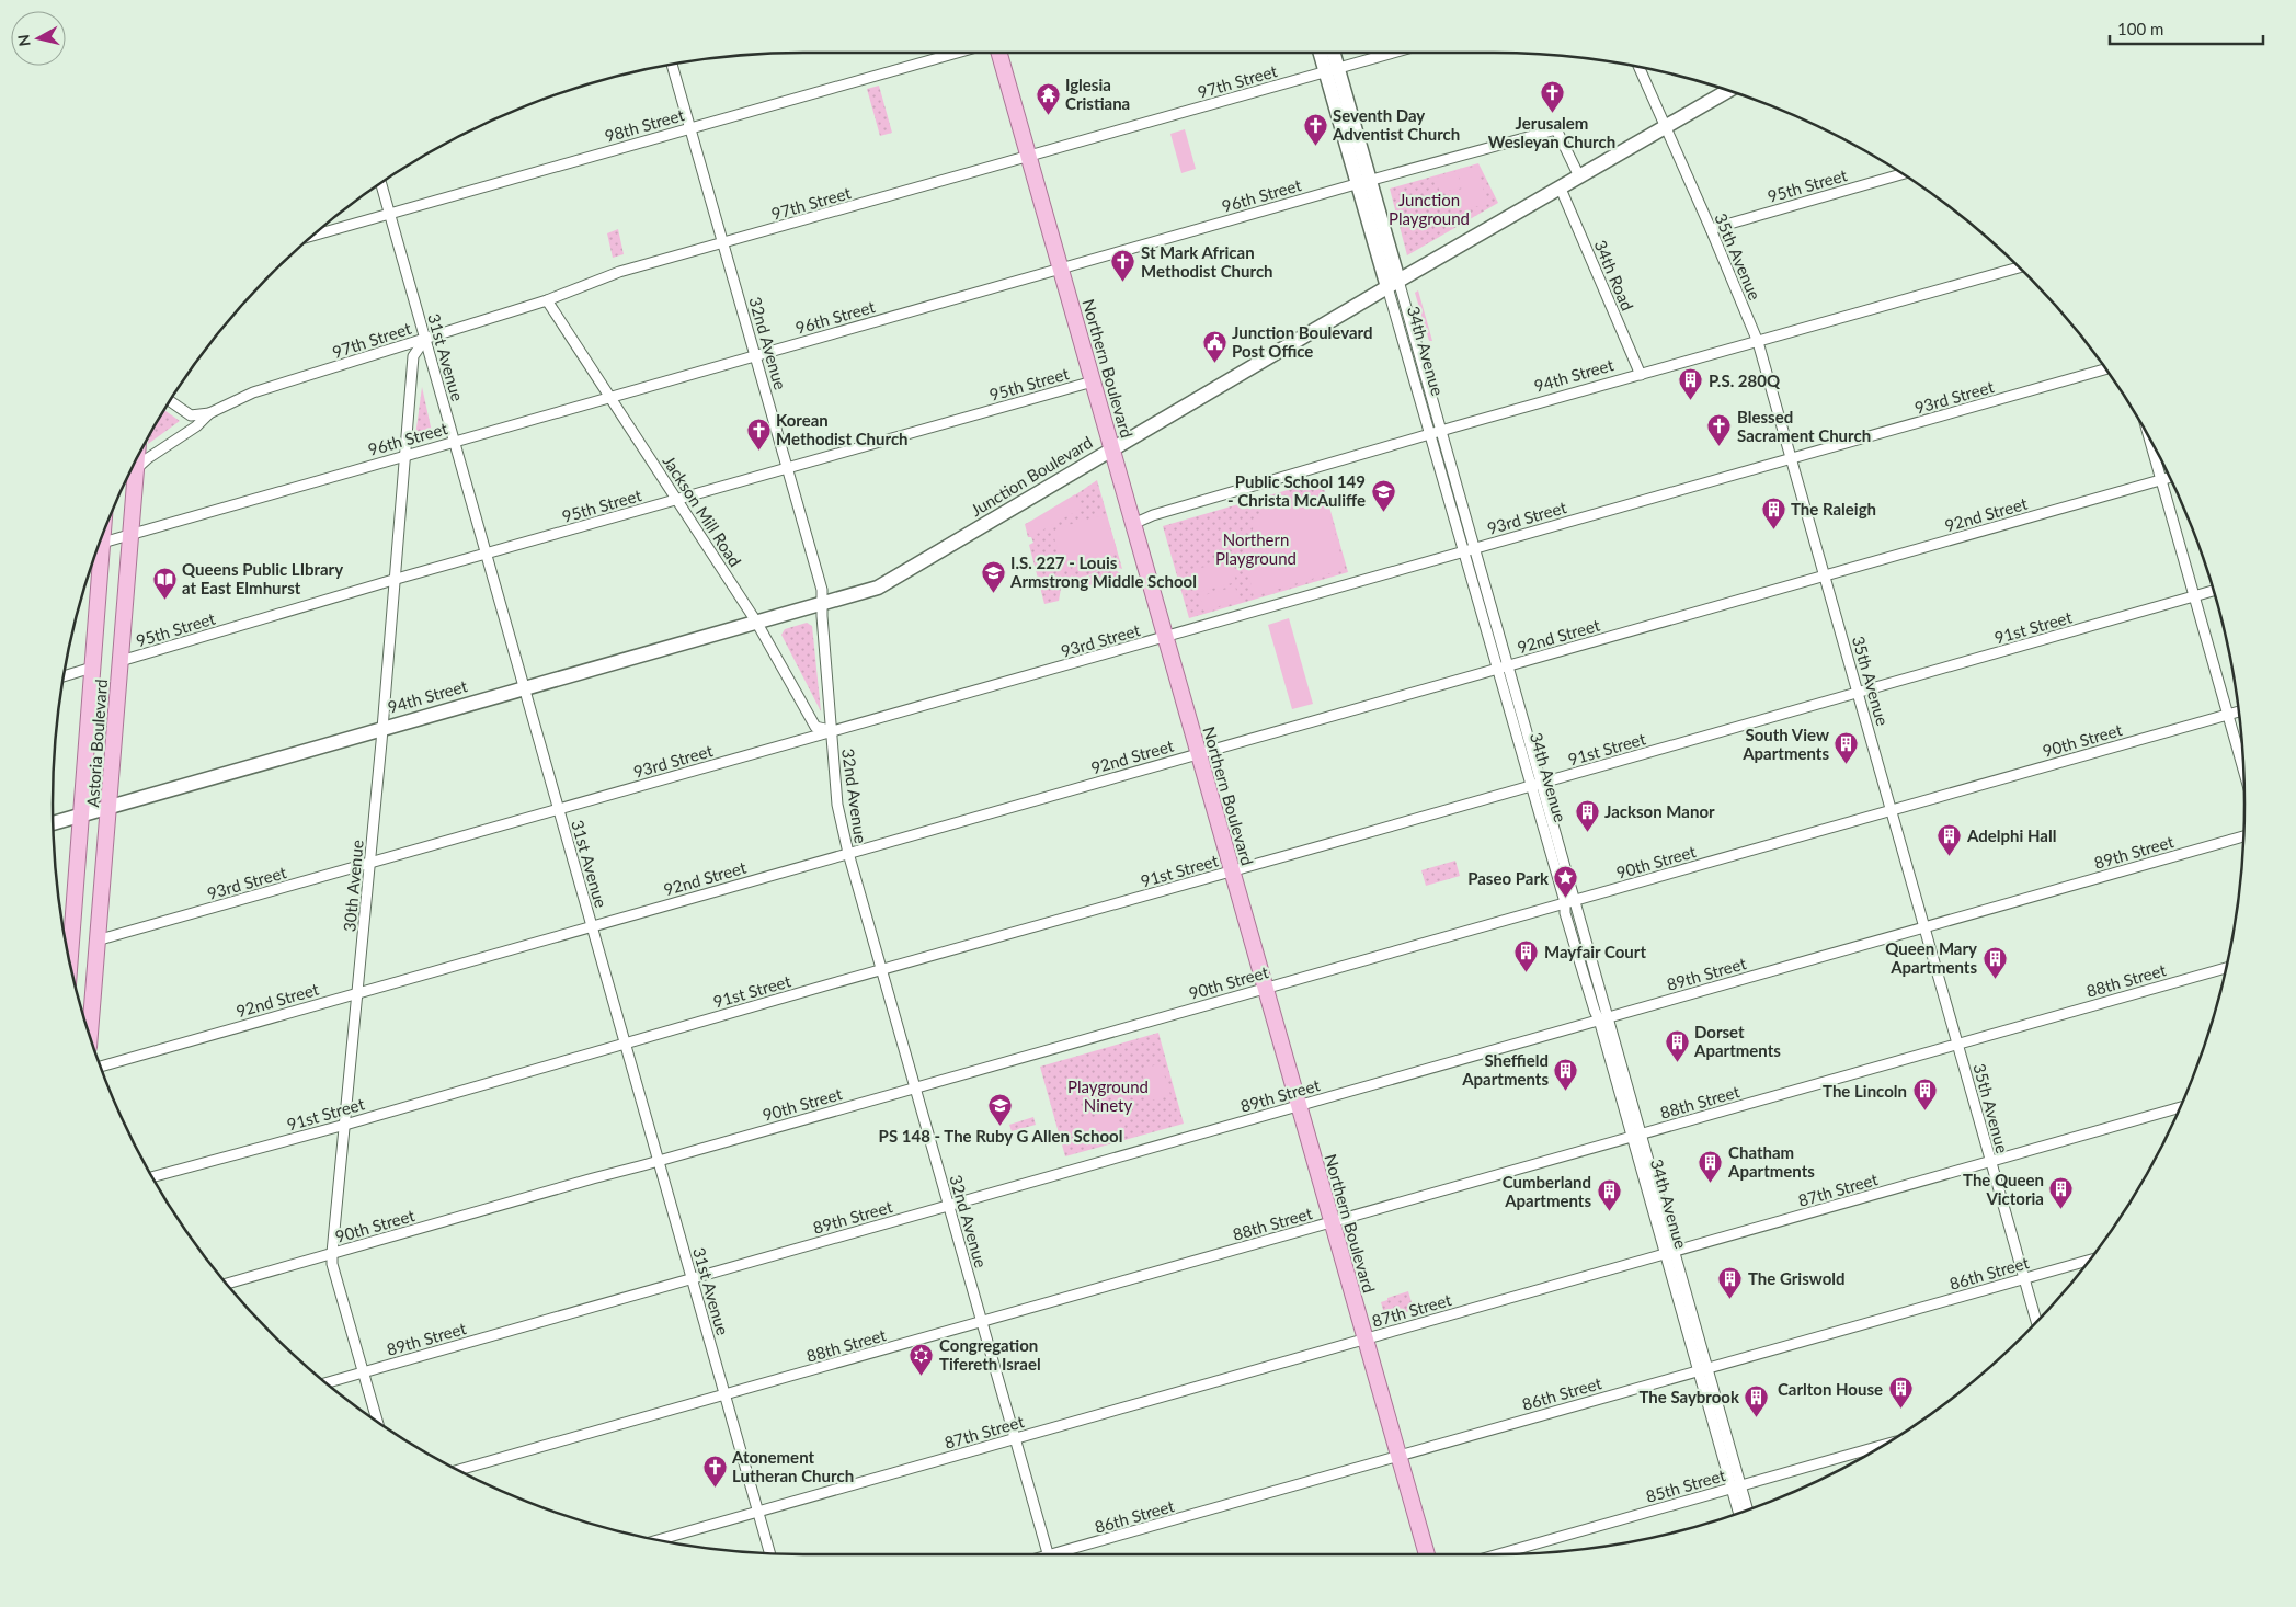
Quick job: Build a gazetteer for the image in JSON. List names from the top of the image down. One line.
{"streets":{"main road":["34th Avenue","Northern Boulevard","94th Street","Junction Boulevard","Astoria Boulevard"],"street":["97th Street","98th Street","95th Street","96th Street","35th Avenue","34th Road","32nd Avenue","31st Avenue","93rd Street","Jackson Mill Road","92nd Street","91st Street","90th Street","89th Street","30th Avenue","88th Street","87th Street","86th Street","85th Street"]},"crossings":[["97th Street","32nd Avenue"],["97th Street","34th Avenue"],["97th Street","31st Avenue"],["97th Street","Northern Boulevard"],["97th Street","Jackson Mill Road"],["97th Street","Astoria Boulevard"],["97th Street","30th Avenue"],["98th Street","32nd Avenue"],["98th Street","31st Avenue"],["95th Street","35th Avenue"],["95th Street","32nd Avenue"],["95th Street","31st Avenue"],["95th Street","Northern Boulevard"],["95th Street","Jackson Mill Road"],["95th Street","Astoria Boulevard"],["95th Street","30th Avenue"],["96th Street","32nd Avenue"],["96th Street","34th Avenue"],["96th Street","31st Avenue"],["96th Street","Northern Boulevard"],["96th Street","Junction Boulevard"],["96th Street","Jackson Mill Road"],["96th Street","Astoria Boulevard"],["96th Street","30th Avenue"],["35th Avenue","94th Street"],["35th Avenue","93rd Street"],["35th Avenue","Junction Boulevard"],["35th Avenue","92nd Street"],["35th Avenue","91st Street"],["35th Avenue","90th Street"],["35th Avenue","89th Street"],["35th Avenue","88th Street"],["35th Avenue","87th Street"],["35th Avenue","86th Street"],["34th Road","94th Street"],["34th Road","Junction Boulevard"],["32nd Avenue","94th Street"],["32nd Avenue","93rd Street"],["32nd Avenue","Junction Boulevard"],["32nd Avenue","Jackson Mill Road"],["32nd Avenue","92nd Street"],["32nd Avenue","91st Street"],["32nd Avenue","90th Street"],["32nd Avenue","89th Street"],["32nd Avenue","88th Street"],["32nd Avenue","87th Street"],["34th Avenue","94th Street"],["34th Avenue","93rd Street"],["34th Avenue","Junction Boulevard"],["34th Avenue","92nd Street"],["34th Avenue","91st Street"],["34th Avenue","90th Street"],["34th Avenue","89th Street"],["34th Avenue","88th Street"],["34th Avenue","87th Street"],["34th Avenue","86th Street"],["34th Avenue","85th Street"],["31st Avenue","94th Street"],["31st Avenue","93rd Street"],["31st Avenue","92nd Street"],["31st Avenue","91st Street"],["31st Avenue","90th Street"],["31st Avenue","89th Street"],["31st Avenue","30th Avenue"],["31st Avenue","88th Street"],["31st Avenue","87th Street"],["Northern Boulevard","94th Street"],["Northern Boulevard","93rd Street"],["Northern Boulevard","Junction Boulevard"],["Northern Boulevard","92nd Street"],["Northern Boulevard","91st Street"],["Northern Boulevard","90th Street"],["Northern Boulevard","89th Street"],["Northern Boulevard","88th Street"],["Northern Boulevard","87th Street"],["Northern Boulevard","86th Street"],["94th Street","Junction Boulevard"],["94th Street","Jackson Mill Road"],["94th Street","Astoria Boulevard"],["94th Street","30th Avenue"],["93rd Street","Jackson Mill Road"],["93rd Street","Astoria Boulevard"],["93rd Street","30th Avenue"],["92nd Street","30th Avenue"],["91st Street","30th Avenue"],["90th Street","30th Avenue"],["89th Street","30th Avenue"]],"parks":["Junction Playground","Northern Playground","Playground Ninety"],"places":{"church":["Jerusalem Wesleyan Church","Seventh Day Adventist Church","St Mark African Methodist Church","Blessed Sacrament Church","Korean Methodist Church","Atonement Lutheran Church"],"temple":["Iglesia Cristiana"],"public building":["Junction Boulevard Post Office"],"building":["P.S. 280Q","The Raleigh","South View Apartments","Jackson Manor","Adelphi Hall","Mayfair Court","Queen Mary Apartments","Dorset Apartments","Sheffield Apartments","The Lincoln","Chatham Apartments","The Queen Victoria","Cumberland Apartments","The Griswold","Carlton House","The Saybrook"],"school or university":["Public School 149 - Christa McAuliffe","I.S. 227 - Louis Armstrong Middle School","PS 148 - The Ruby G Allen School"],"library":["Queens Public LIbrary at East Elmhurst"],"place":["Paseo Park"],"synagogue":["Congregation Tifereth Israel"]},"scale_bar":"100 m","north":"left"}
